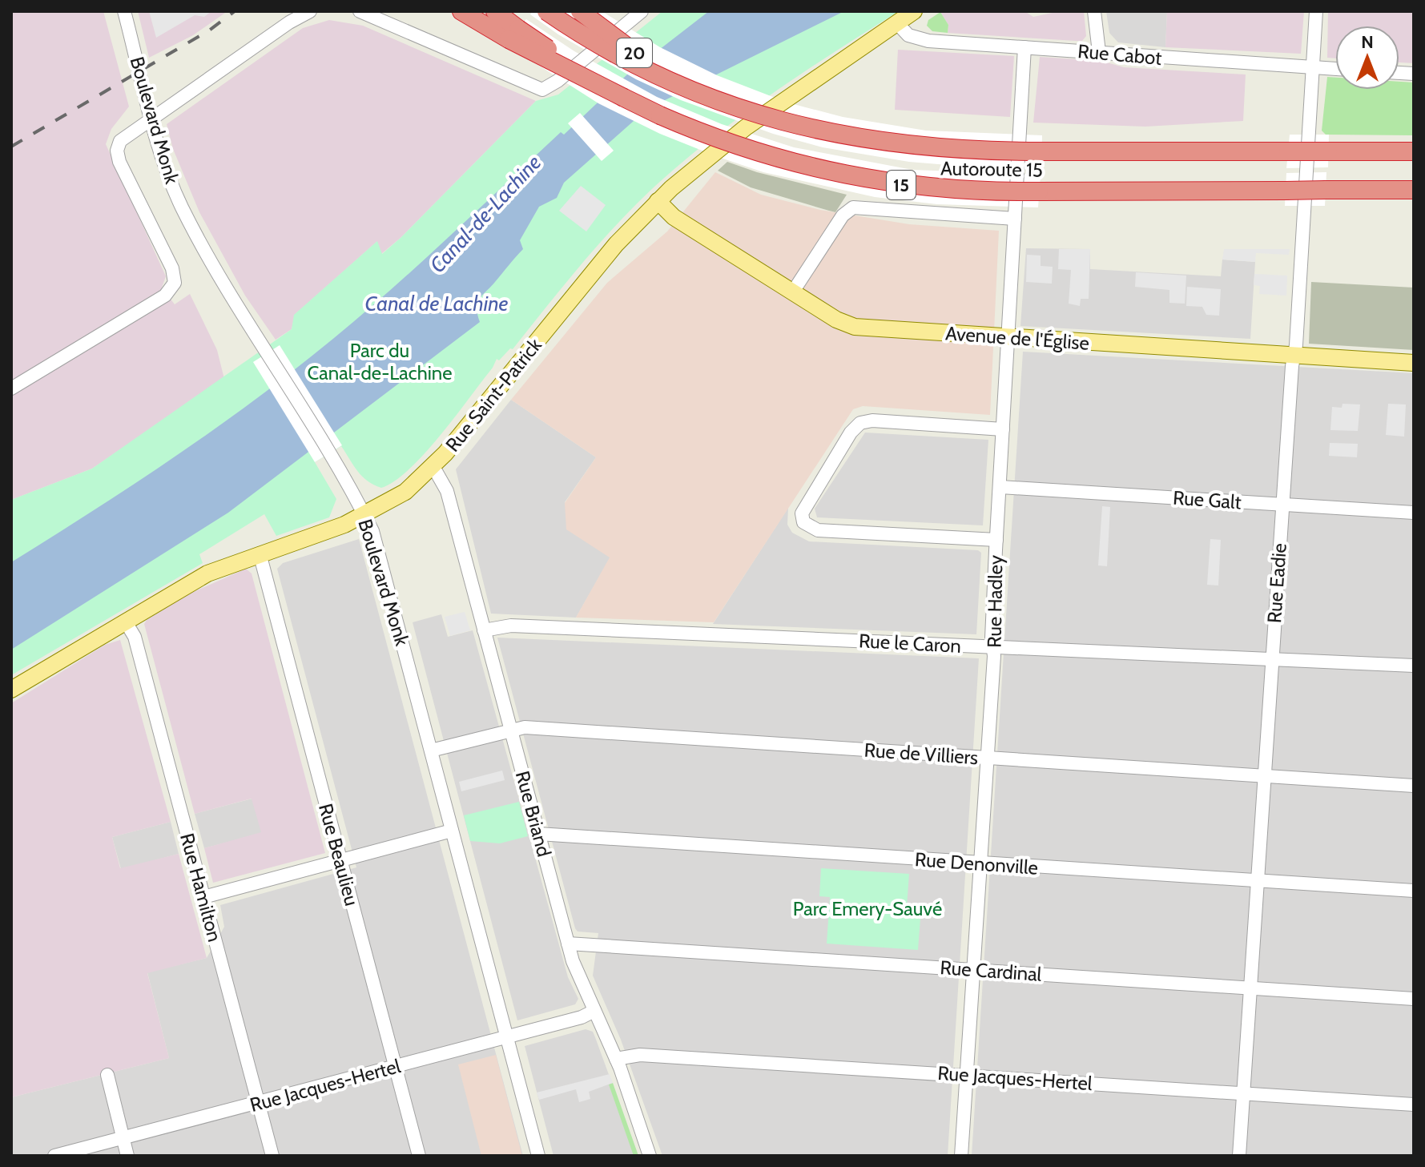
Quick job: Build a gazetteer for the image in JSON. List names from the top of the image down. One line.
{"streets":{"highway":["20","Autoroute 15","15"],"main road":["Avenue de l'Église","Rue Saint-Patrick"],"street":["Rue Cabot","Boulevard Monk","Rue Galt","Rue Eadie","Rue Hadley","Rue le Caron","Rue de Villiers","Rue Briand","Rue Beaulieu","Rue Denonville","Rue Hamilton","Rue Cardinal","Rue Jacques-Hertel"]},"crossings":[["20","Autoroute 15"],["20","15"],["Rue Cabot","Rue Saint-Patrick"],["Rue Cabot","Rue Eadie"],["Rue Cabot","Rue Hadley"],["Boulevard Monk","Rue Saint-Patrick"],["Boulevard Monk","Rue de Villiers"],["Boulevard Monk","Rue Jacques-Hertel"],["Autoroute 15","15"],["Avenue de l'Église","Rue Saint-Patrick"],["Avenue de l'Église","Rue Eadie"],["Avenue de l'Église","Rue Hadley"],["Rue Saint-Patrick","Rue Briand"],["Rue Saint-Patrick","Rue Beaulieu"],["Rue Saint-Patrick","Rue Hamilton"],["Rue Galt","Rue Eadie"],["Rue Galt","Rue Hadley"],["Rue Eadie","Rue le Caron"],["Rue Eadie","Rue de Villiers"],["Rue Eadie","Rue Denonville"],["Rue Eadie","Rue Cardinal"],["Rue Eadie","Rue Jacques-Hertel"],["Rue Hadley","Rue le Caron"],["Rue Hadley","Rue de Villiers"],["Rue Hadley","Rue Denonville"],["Rue Hadley","Rue Cardinal"],["Rue Hadley","Rue Jacques-Hertel"],["Rue le Caron","Rue Briand"],["Rue de Villiers","Rue Briand"],["Rue Briand","Rue Denonville"],["Rue Briand","Rue Cardinal"],["Rue Briand","Rue Jacques-Hertel"],["Rue Beaulieu","Rue Jacques-Hertel"],["Rue Hamilton","Rue Jacques-Hertel"]],"water":["Canal-de-Lachine","Canal de Lachine"],"parks":["Parc du Canal-de-Lachine","Parc Emery-Sauvé"],"north":"top"}
